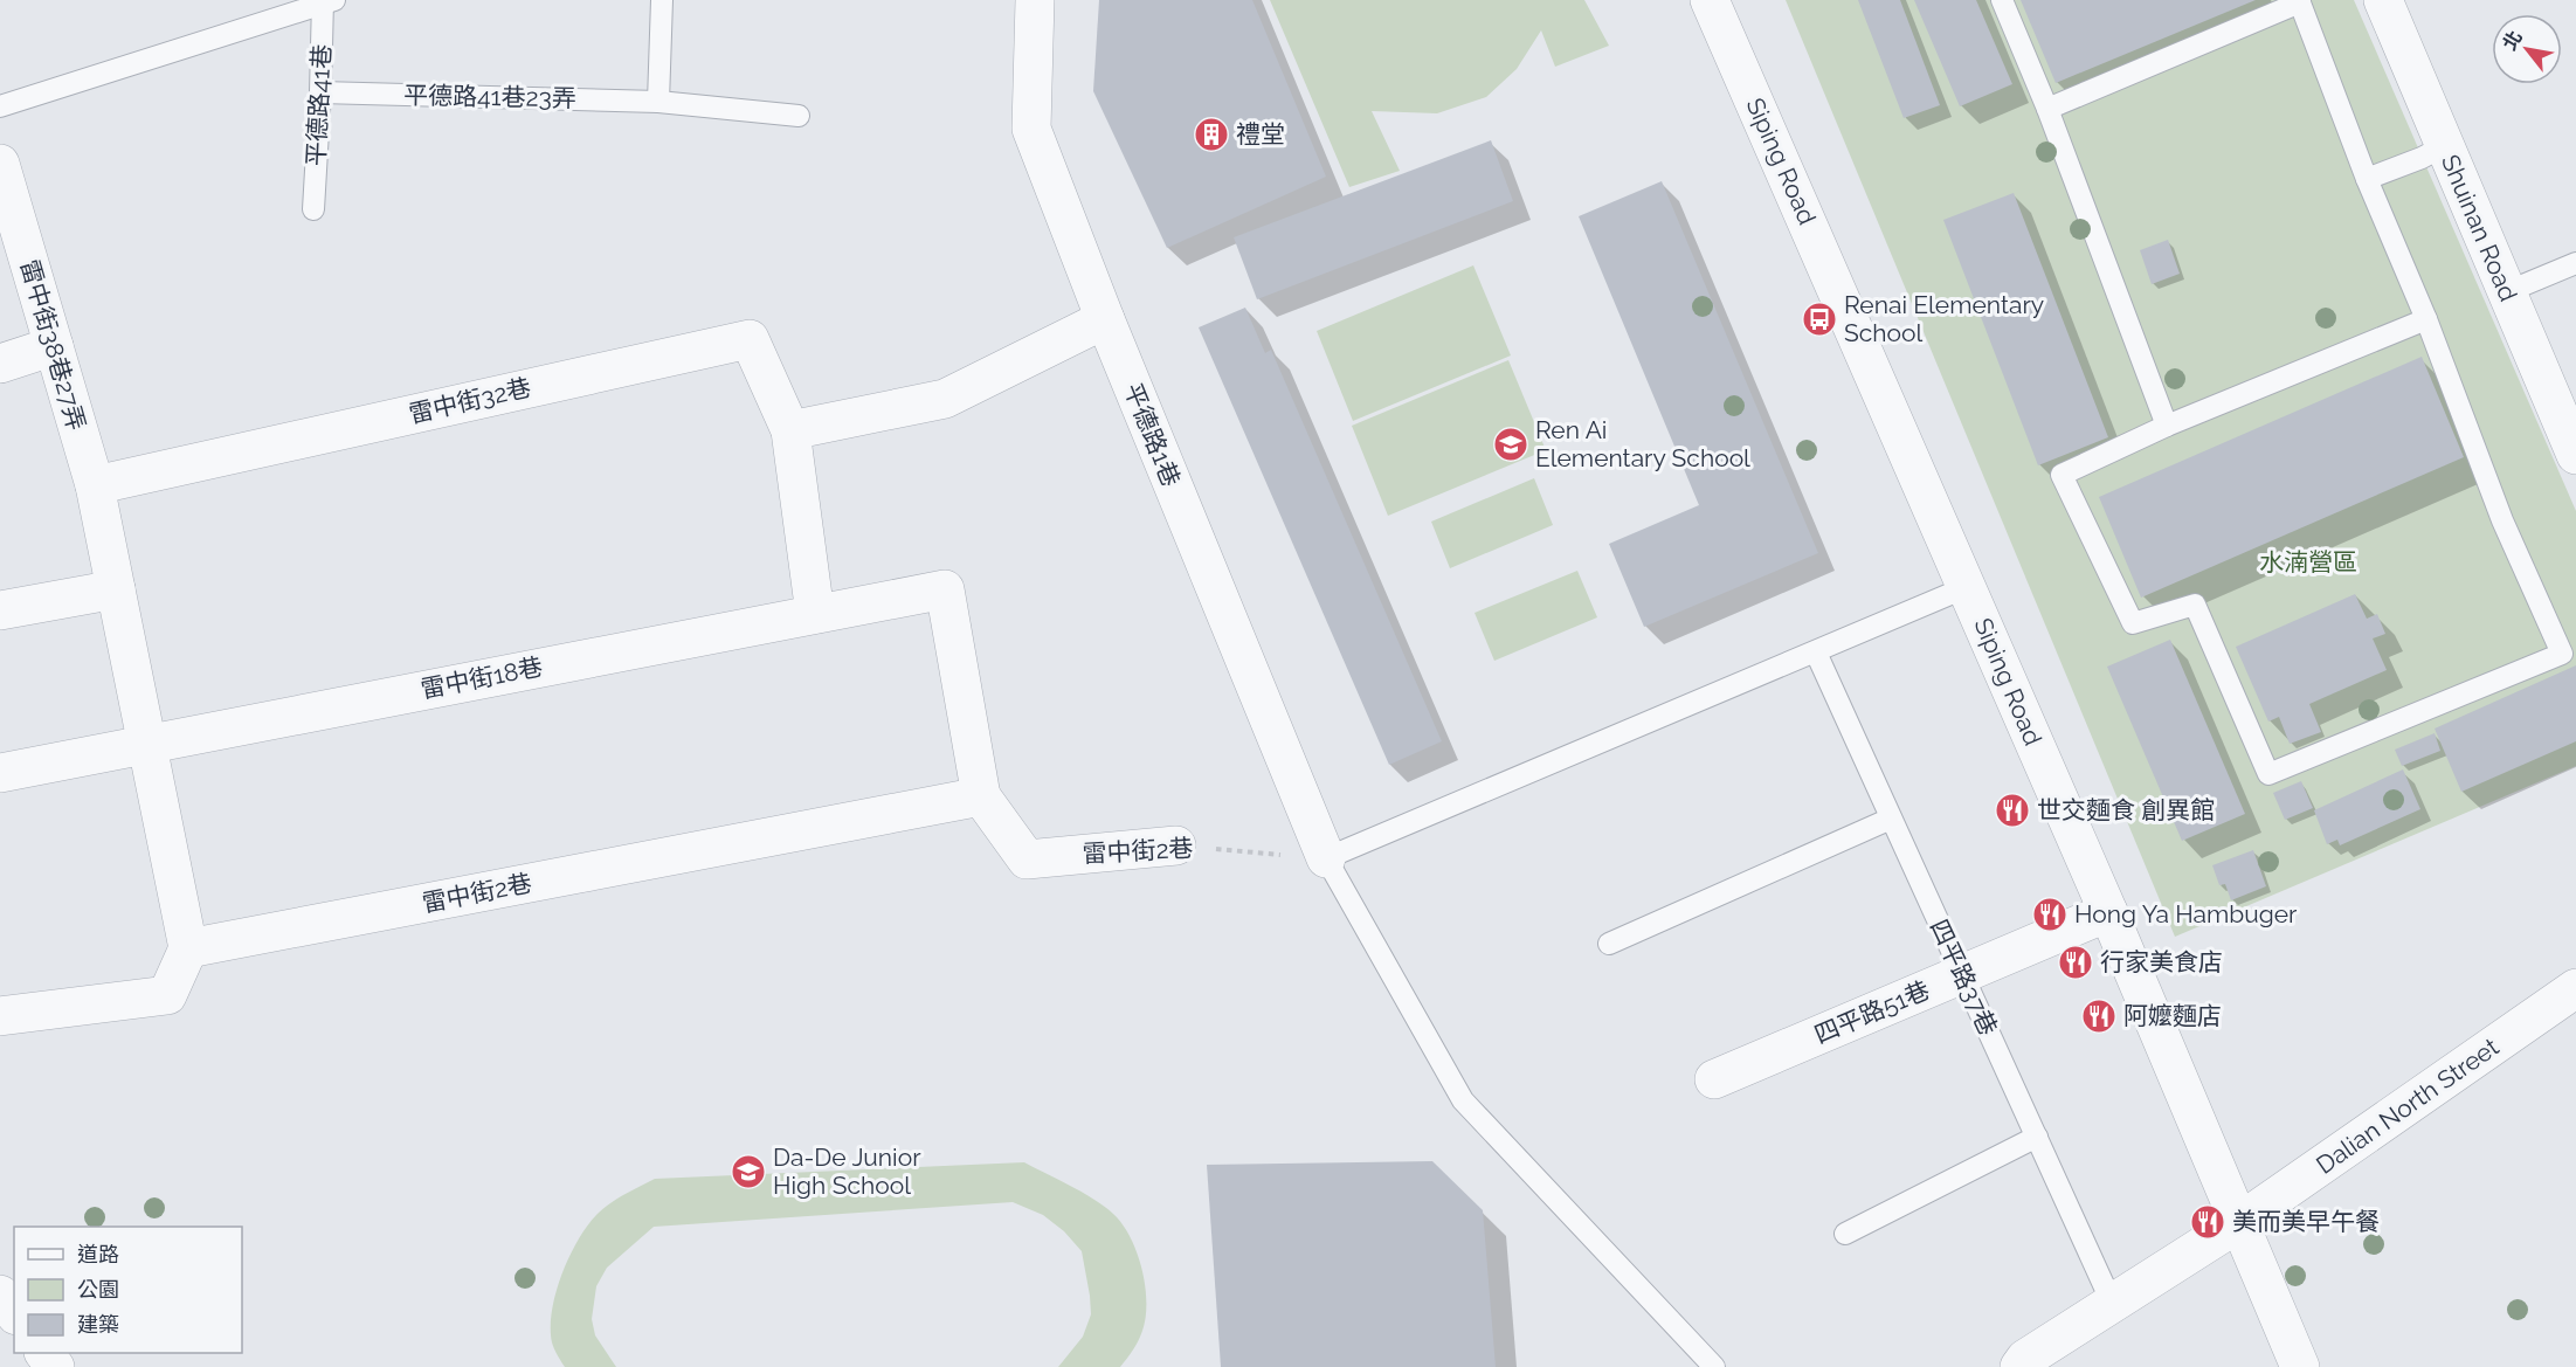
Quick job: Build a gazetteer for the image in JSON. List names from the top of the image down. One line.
{"streets":{"street":["Siping Road","Shuinan Road","雷中街38巷27弄","雷中街32巷","平德路1巷","雷中街18巷","雷中街2巷","四平路51巷","Dalian North Street"],"lane":["平德路41巷23弄","平德路41巷","四平路37巷"]},"crossings":[["平德路41巷23弄","平德路41巷"],["Siping Road","四平路51巷"],["Siping Road","Dalian North Street"],["雷中街38巷27弄","雷中街32巷"],["雷中街32巷","雷中街18巷"],["雷中街32巷","雷中街2巷"],["平德路1巷","雷中街2巷"],["雷中街18巷","雷中街2巷"],["四平路37巷","四平路51巷"]],"parks":["水湳營區"],"places":{"building":["禮堂"],"bus stop":["Renai Elementary School"],"school or university":["Ren Ai Elementary School","Da-De Junior High School"],"restaurant":["世交麵食 創異館","Hong Ya Hambuger","行家美食店","阿嬤麵店","美而美早午餐"]},"legend":["道路","公園","建築"],"north":"top left"}
